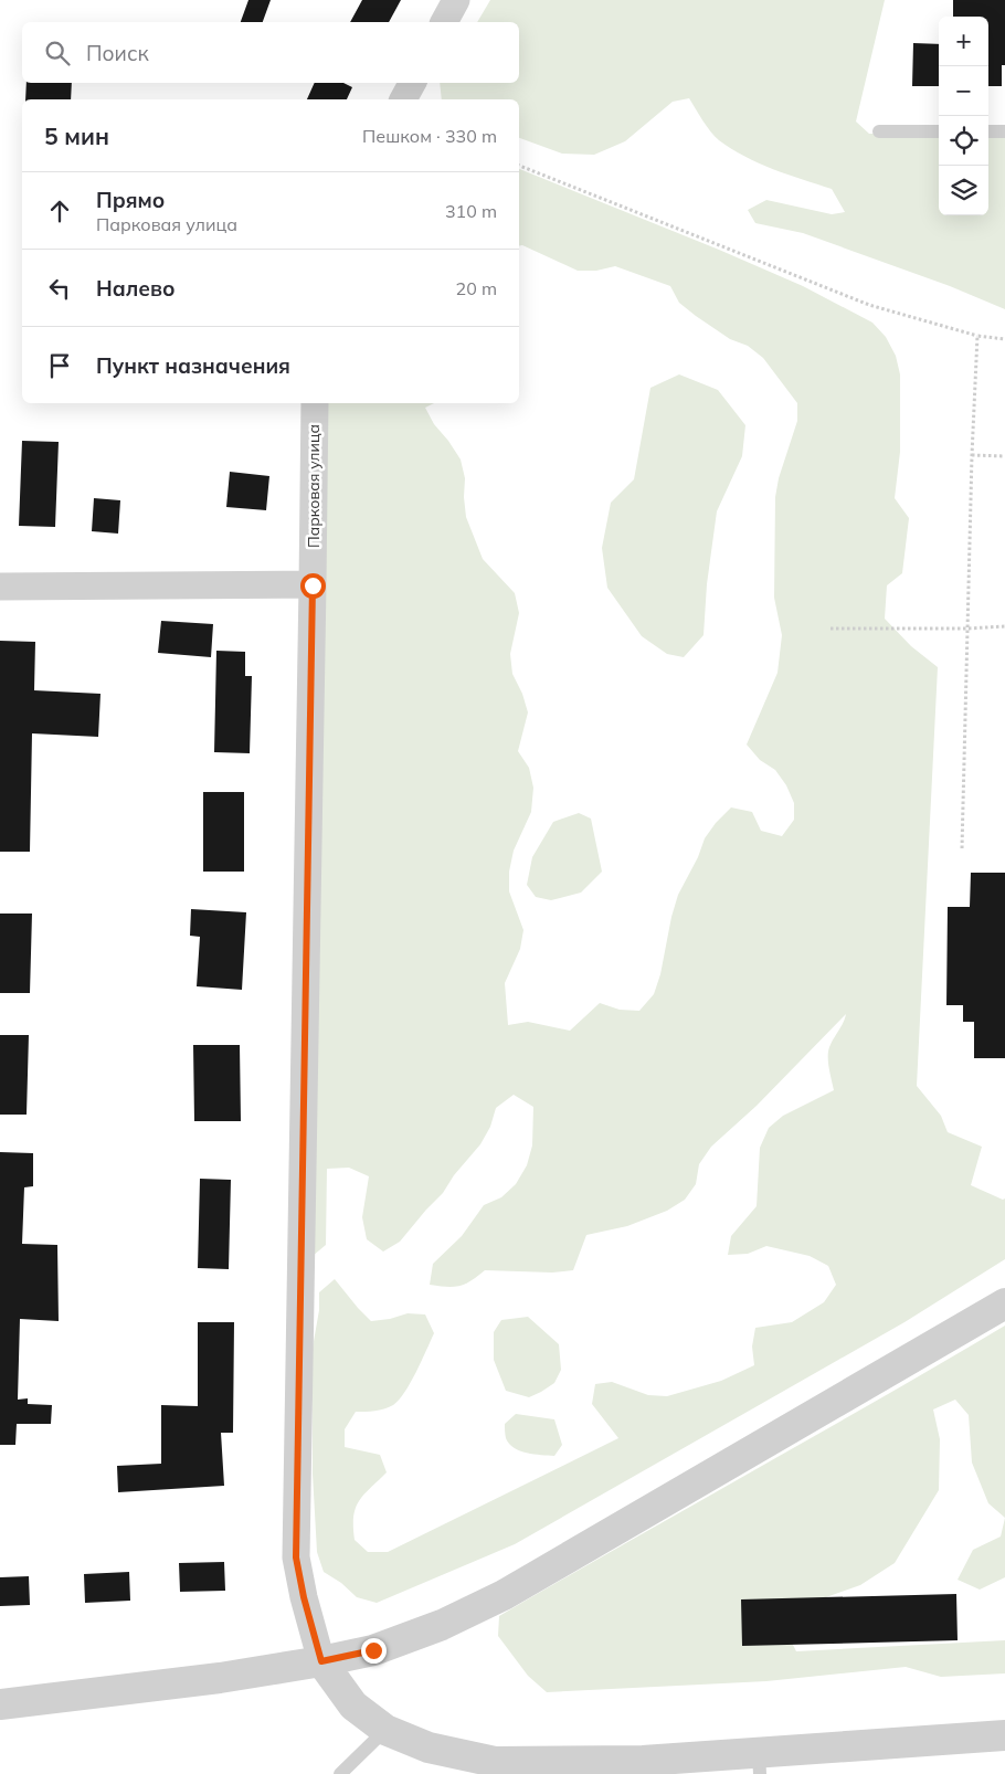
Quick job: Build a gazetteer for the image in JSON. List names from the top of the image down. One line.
{"streets":{"street":["Парковая улица"]},"page":{"map_buttons":["+","−"],"search":"Поиск","heading":["5 мин","Пешком · 330 m"],"list":[["Прямо","Парковая улица","310 m"],["Налево","20 m"],"Пункт назначения"]}}
